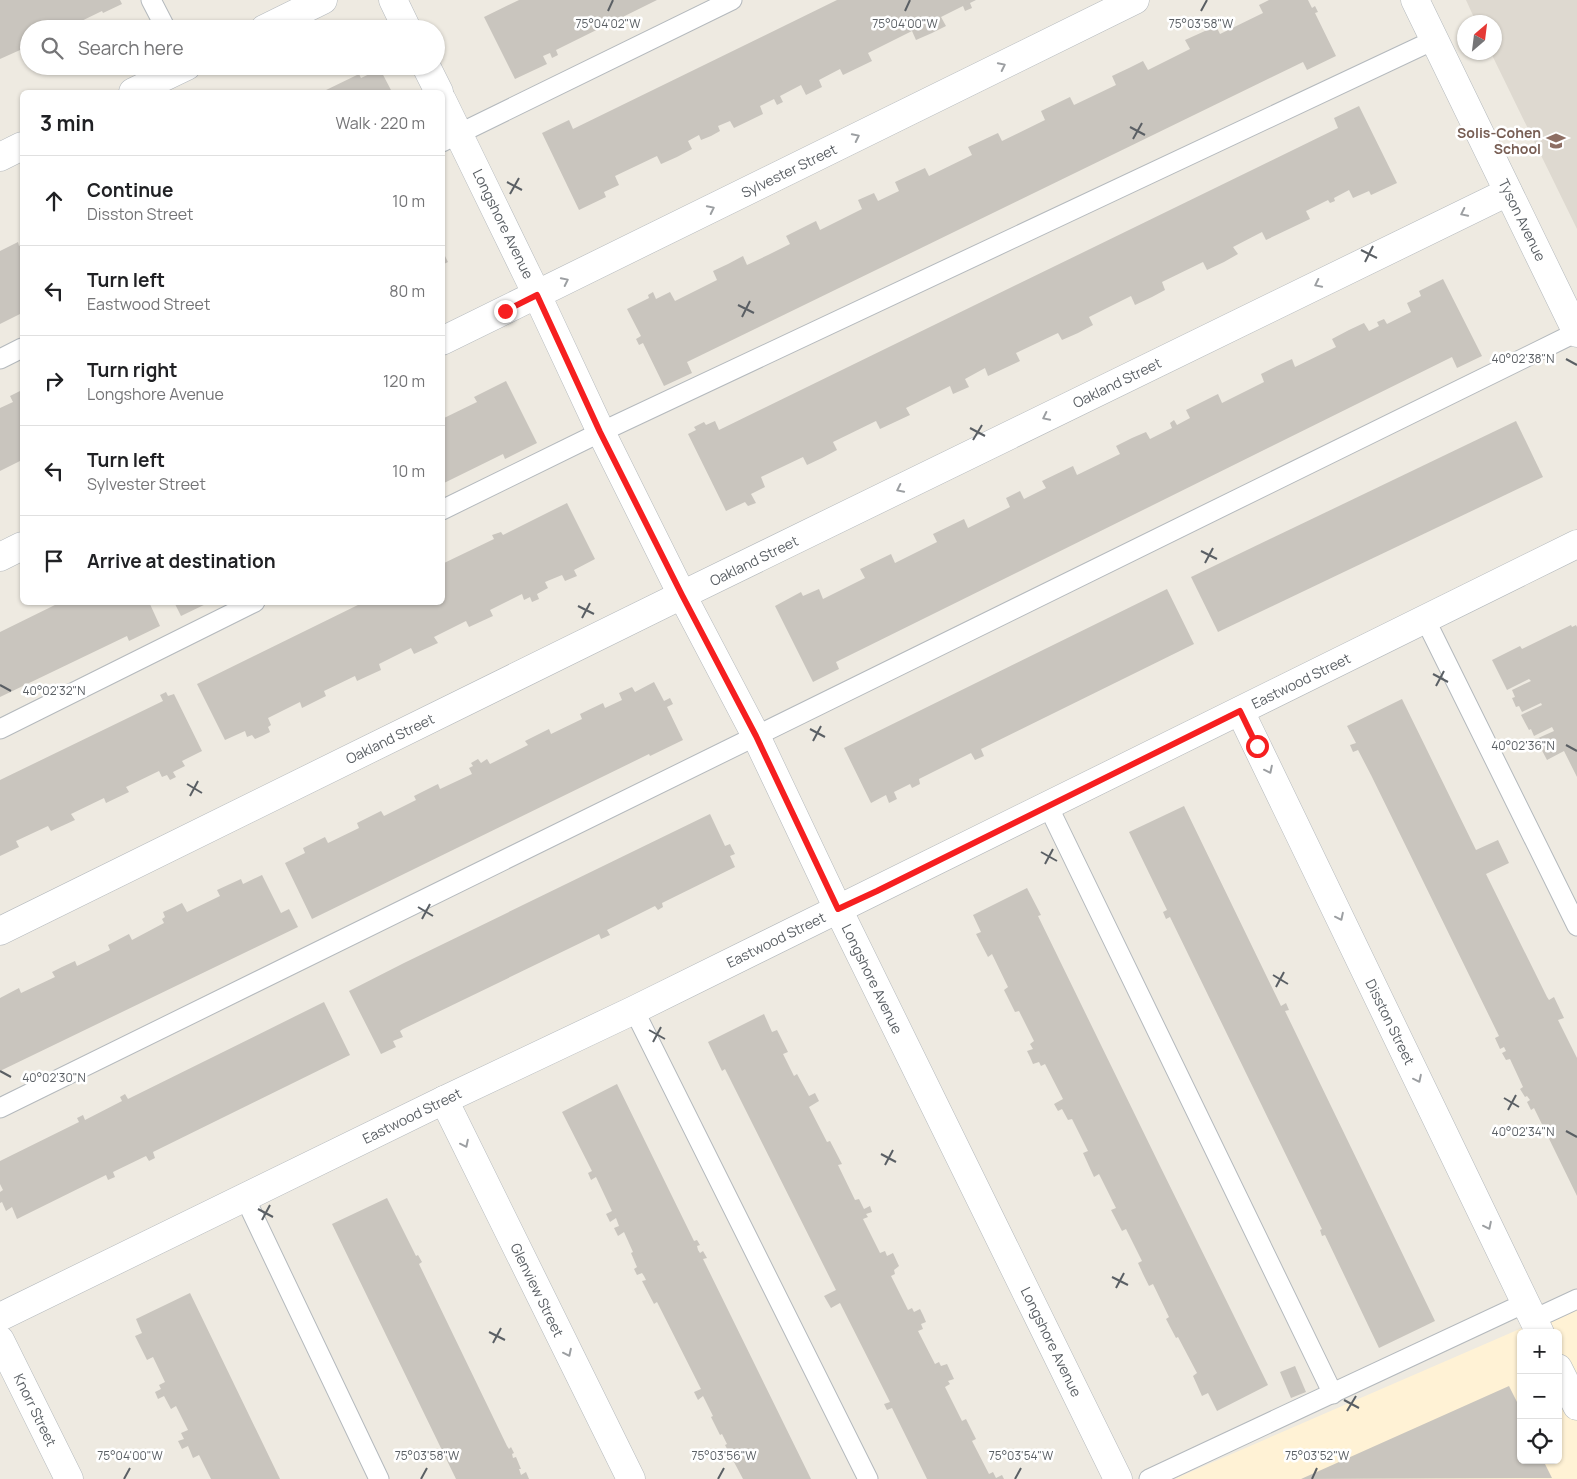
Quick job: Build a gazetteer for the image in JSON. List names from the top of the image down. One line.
{"streets":{"street":["Sylvester Street","Tyson Avenue","Longshore Avenue","Oakland Street","Eastwood Street","Disston Street","Glenview Street","Knorr Street"]},"crossings":[["Sylvester Street","Longshore Avenue"],["Tyson Avenue","Oakland Street"],["Longshore Avenue","Oakland Street"],["Longshore Avenue","Eastwood Street"],["Eastwood Street","Disston Street"],["Eastwood Street","Glenview Street"]],"one_way":["Sylvester Street","Oakland Street","Disston Street","Glenview Street"],"places":{"school or university":["Solis-Cohen School"]},"north":"top right","page":{"search":"Search here","heading":["3 min","Walk · 220 m"],"list":[["Continue","Disston Street","10 m"],["Turn left","Eastwood Street","80 m"],["Turn right","Longshore Avenue","120 m"],["Turn left","Sylvester Street","10 m"],"Arrive at destination"],"map_buttons":["+","−"]},"coordinates":["75°04'02\"W","75°04'00\"W","75°03'58\"W","40°02'38\"N","40°02'32\"N","40°02'36\"N","40°02'30\"N","40°02'34\"N","75°03'56\"W","75°03'54\"W","75°03'52\"W"]}
